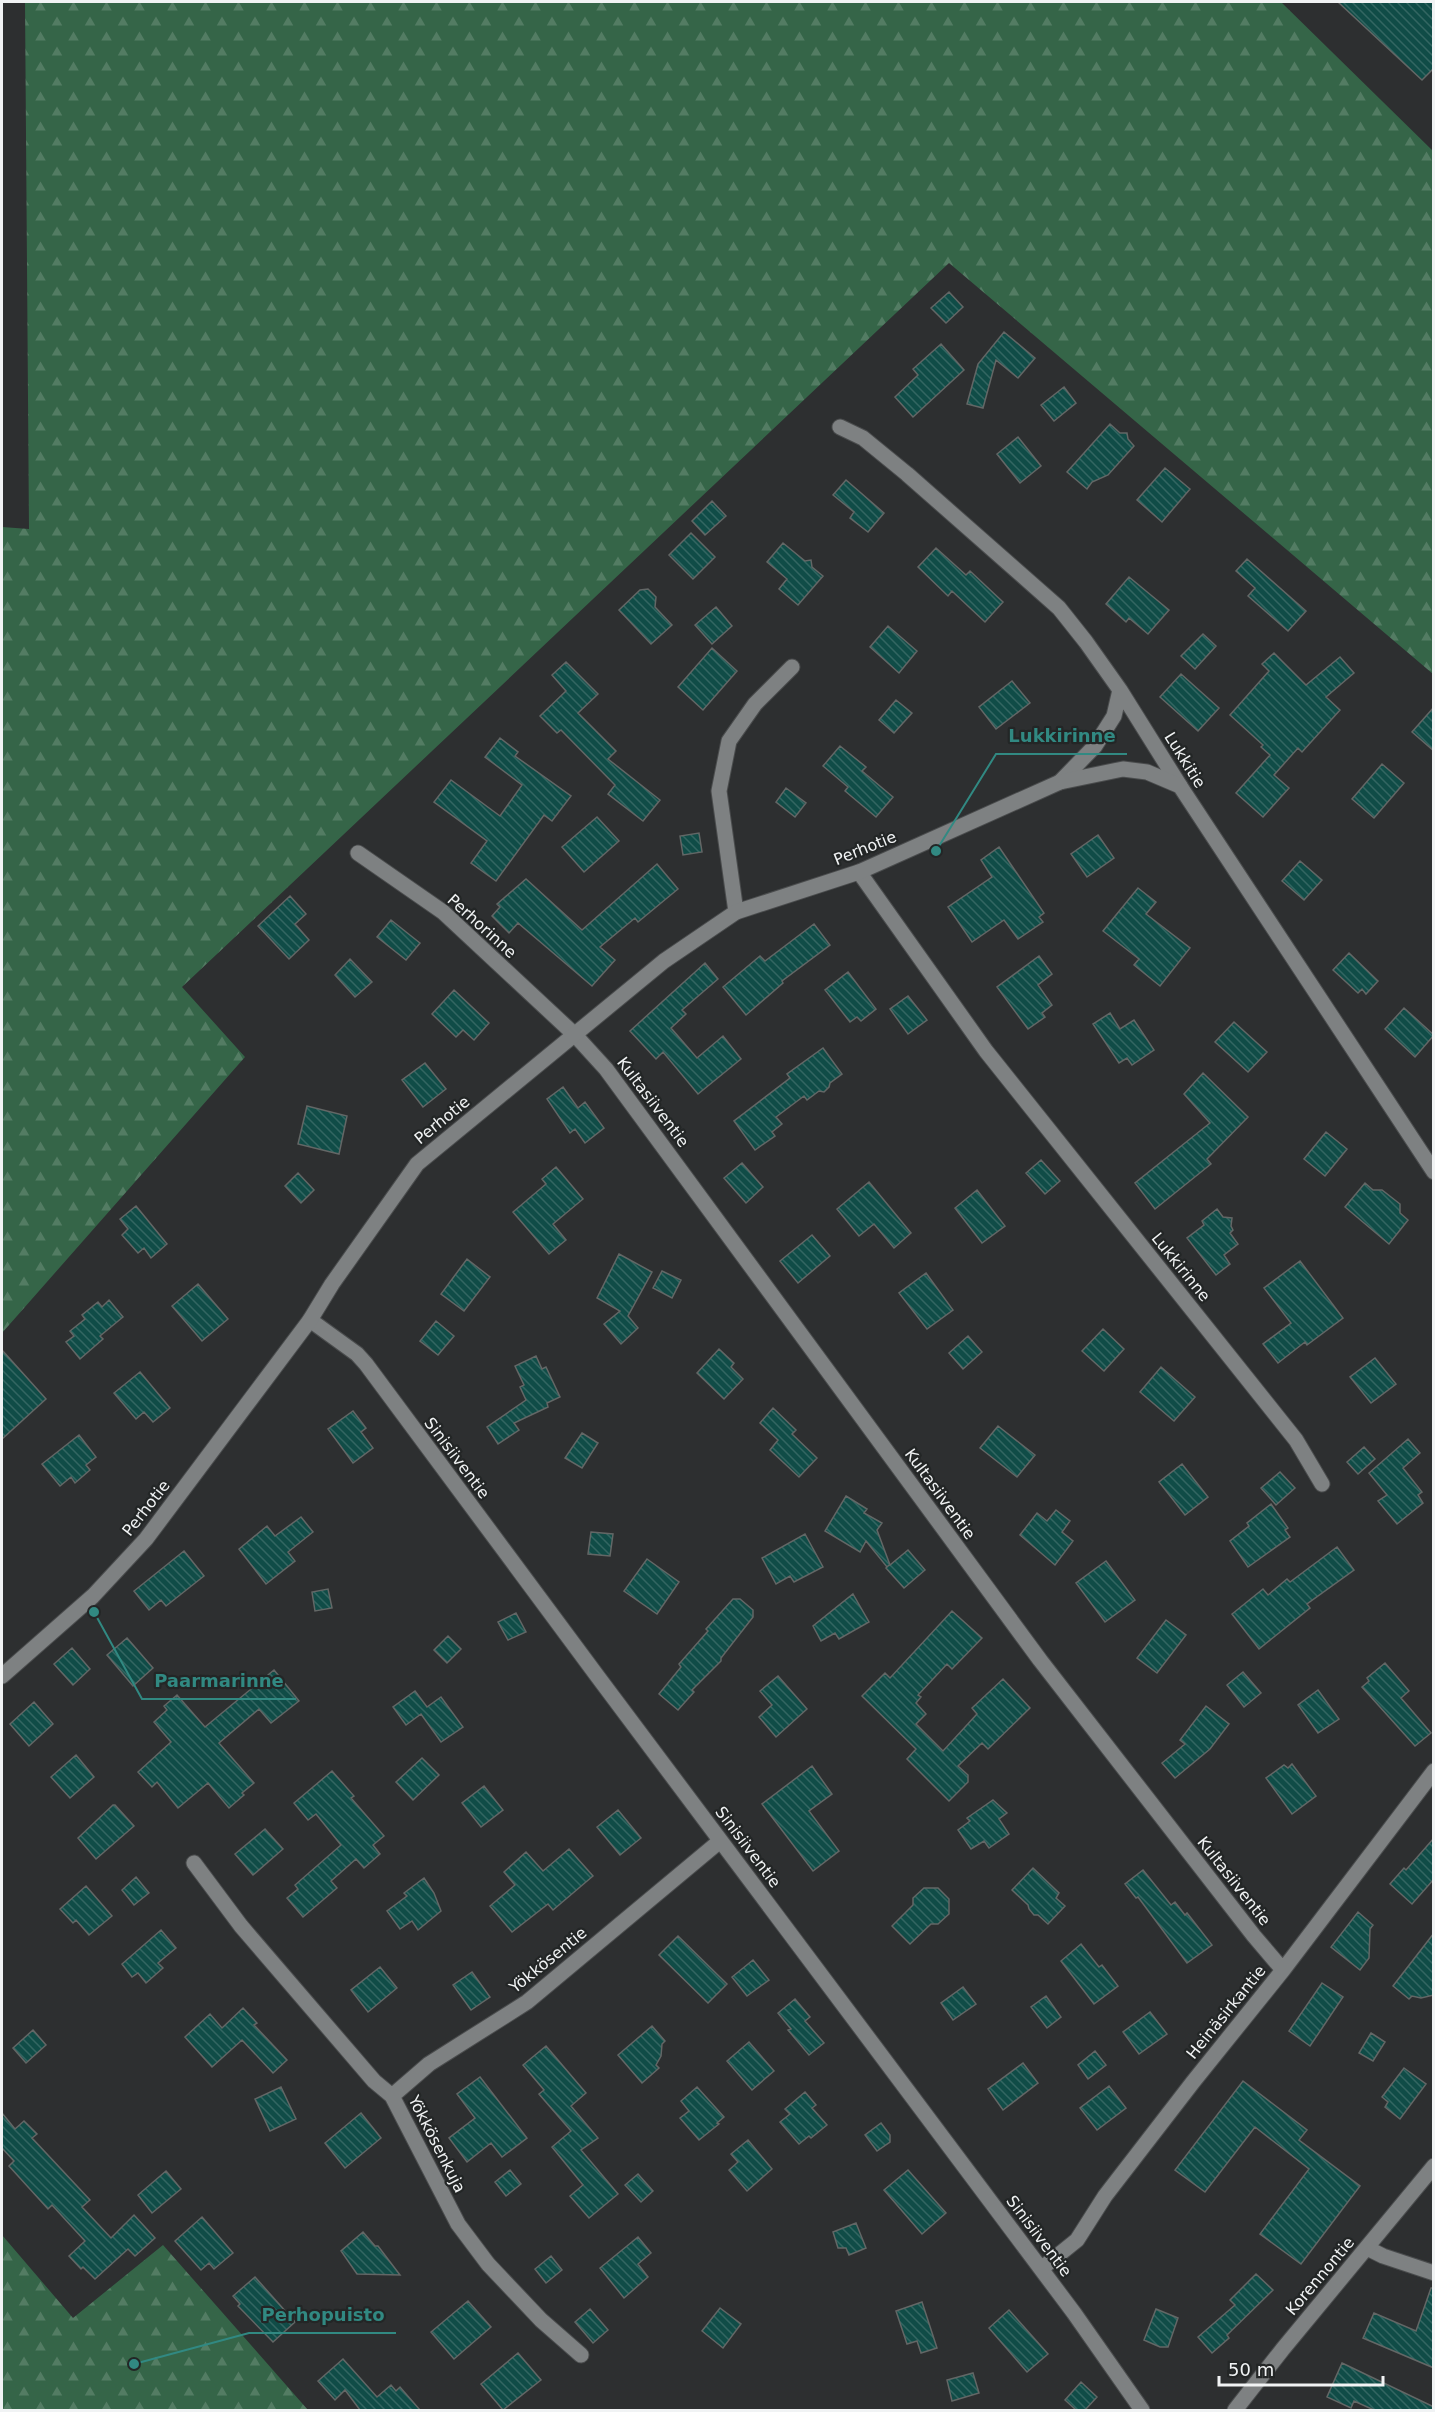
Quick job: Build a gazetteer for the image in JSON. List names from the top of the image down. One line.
{"streets":{"street":["Lukkitie","Perhotie","Perhorinne","Kultasiiventie","Lukkirinne","Sinisiiventie","Yökkösentie","Heinäsirkantie","Yökkösenkuja","Korennontie"]},"crossings":[["Lukkitie","Perhotie"],["Perhotie","Perhorinne"],["Perhotie","Kultasiiventie"],["Perhotie","Lukkirinne"],["Perhotie","Sinisiiventie"],["Perhorinne","Kultasiiventie"],["Kultasiiventie","Heinäsirkantie"],["Sinisiiventie","Yökkösentie"],["Sinisiiventie","Heinäsirkantie"],["Yökkösentie","Yökkösenkuja"]],"places":["Lukkirinne","Paarmarinne","Perhopuisto"],"scale_bar":"50 m"}
